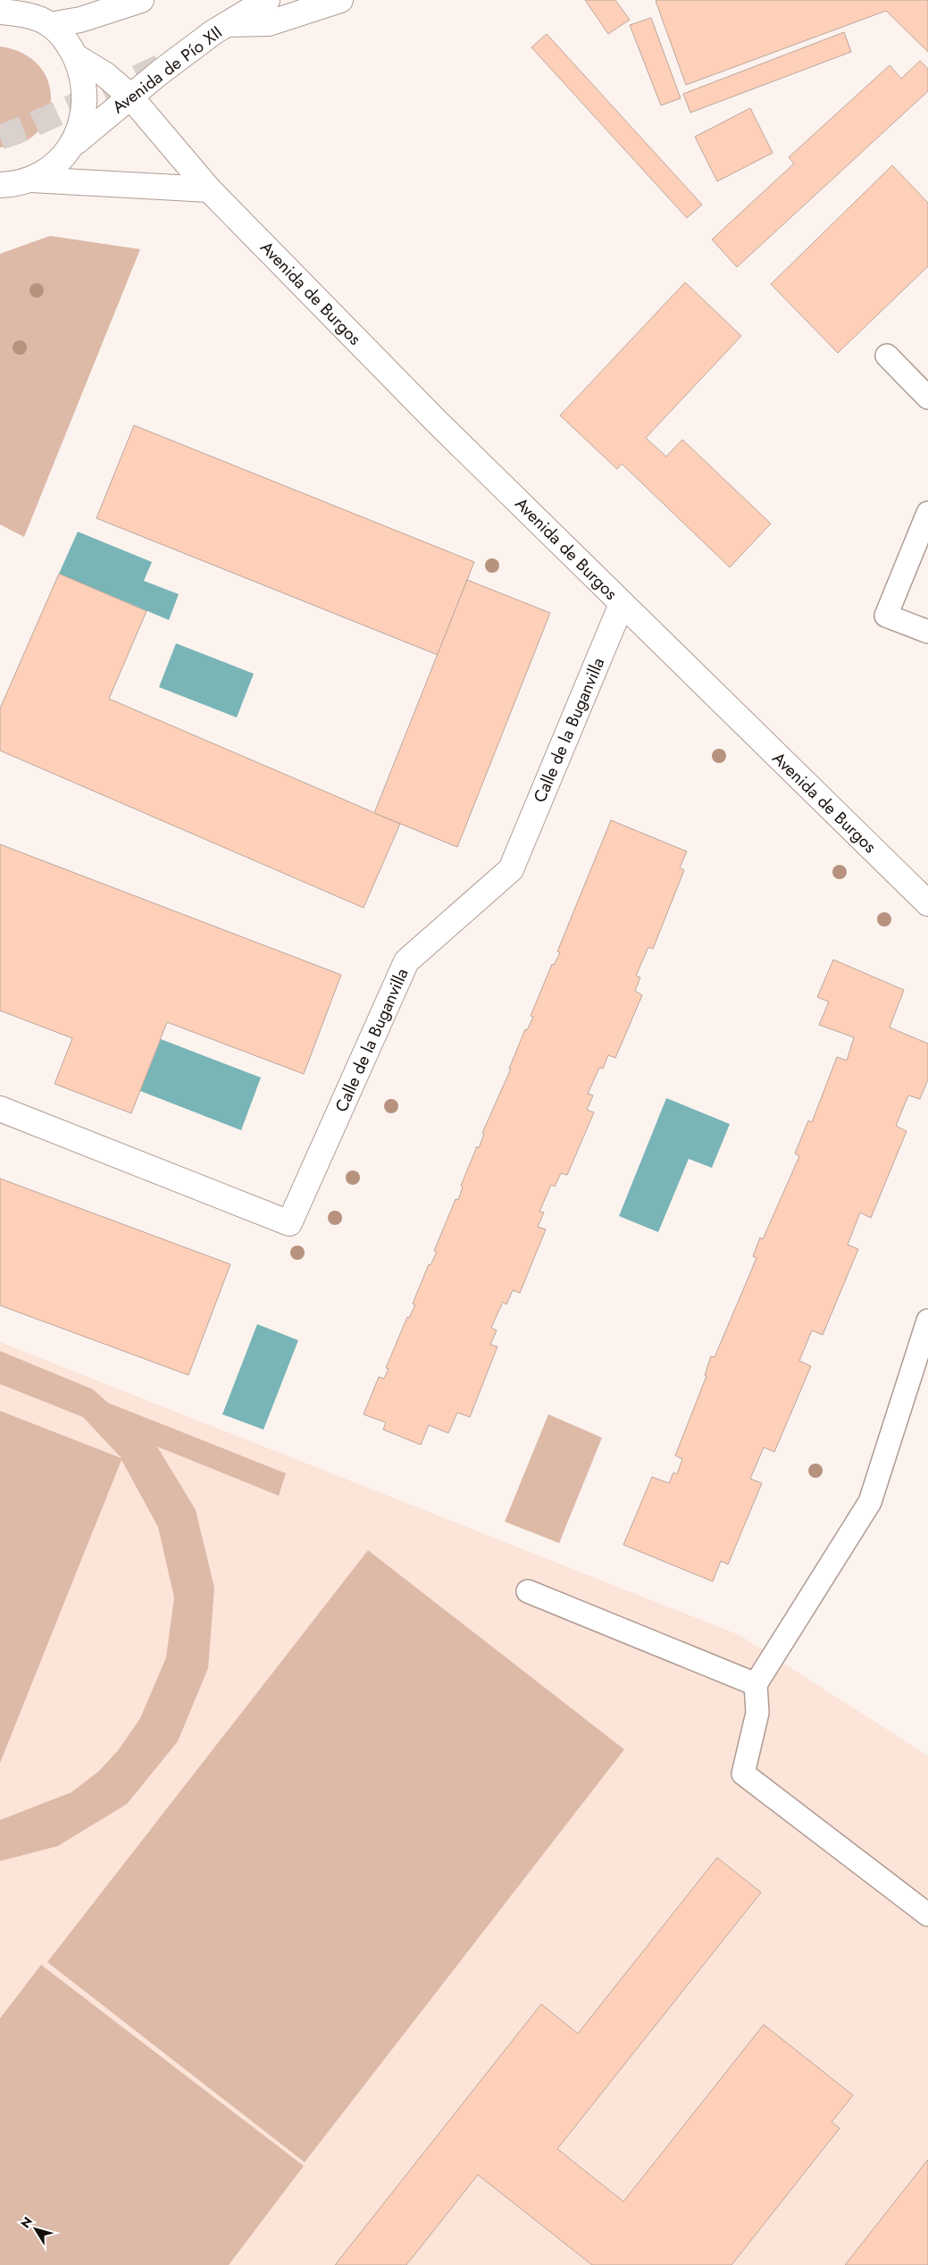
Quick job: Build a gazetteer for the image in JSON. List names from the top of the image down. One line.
{"streets":{"street":["Avenida de Pío XII","Avenida de Burgos","Calle de la Buganvilla"]},"crossings":[["Avenida de Pío XII","Avenida de Burgos"],["Avenida de Burgos","Calle de la Buganvilla"]],"north":"top left"}
